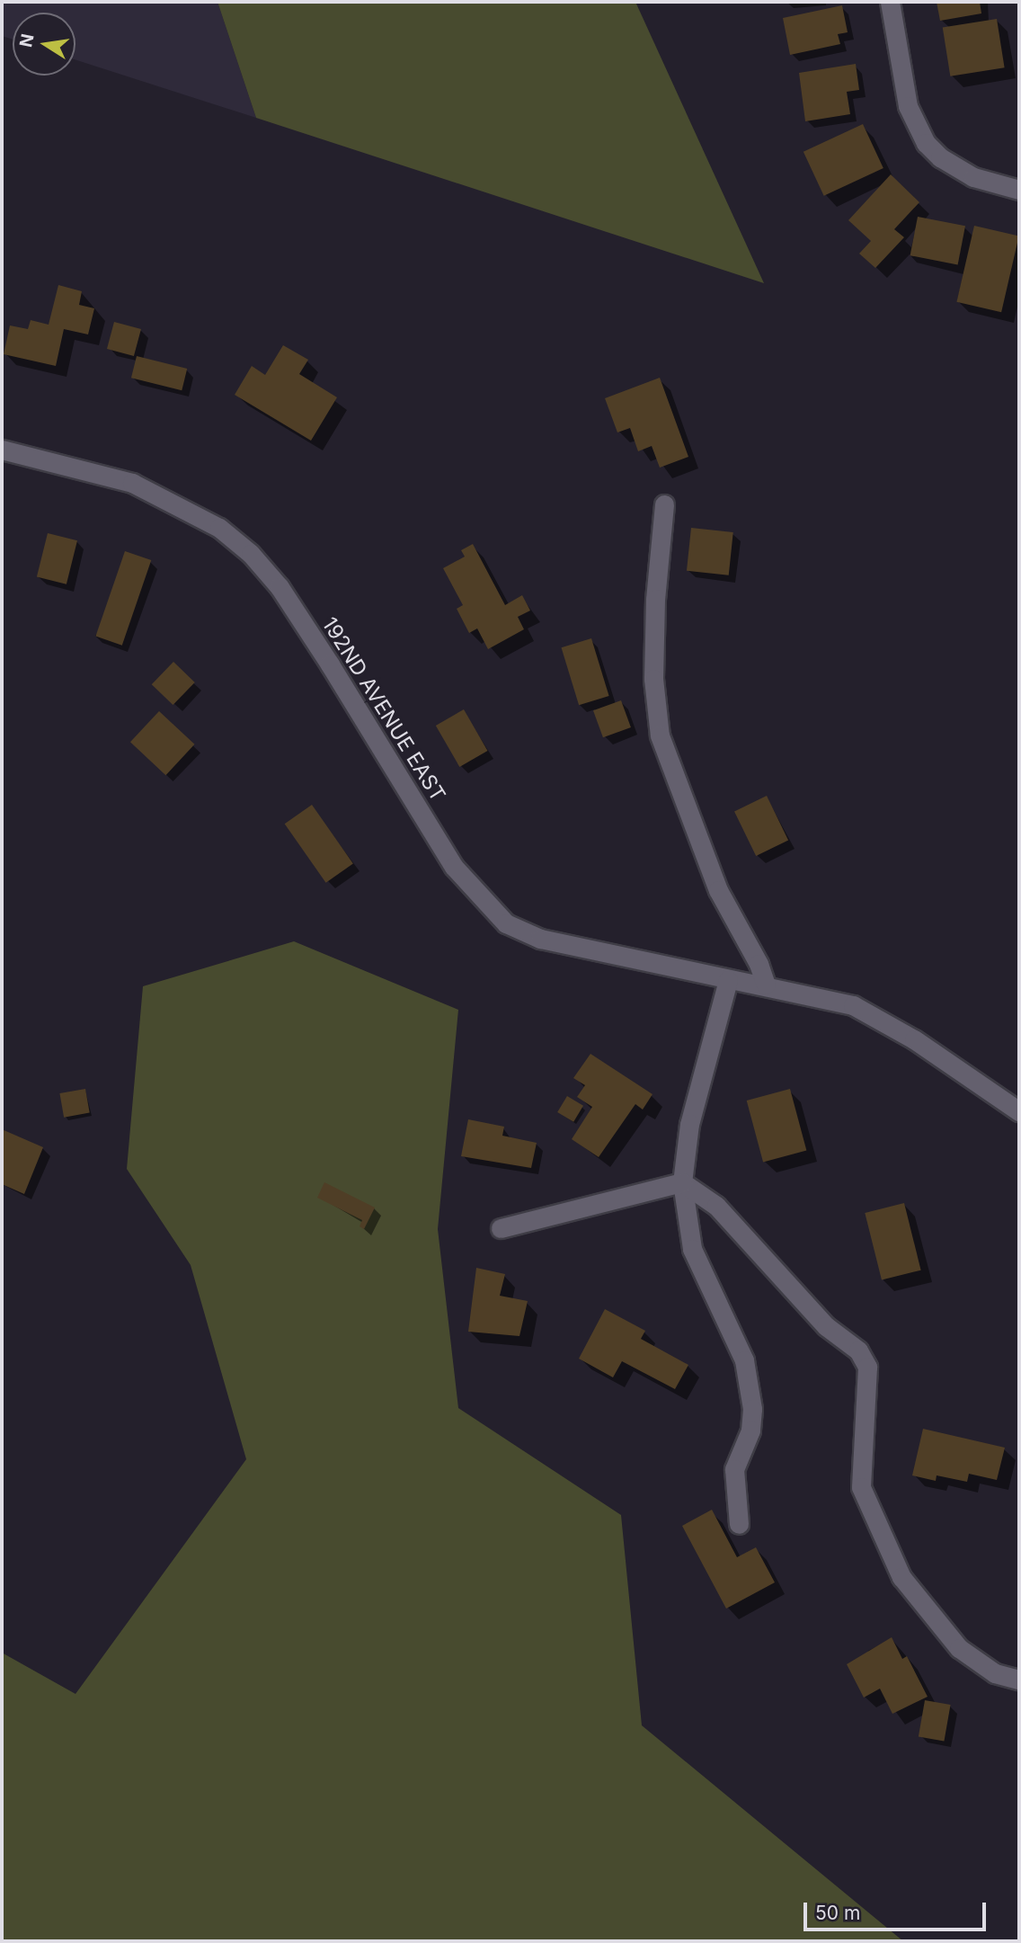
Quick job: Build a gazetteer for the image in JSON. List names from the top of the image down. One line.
{"streets":{"street":["192ND AVENUE EAST"]},"scale_bar":"50 m","north":"left"}
